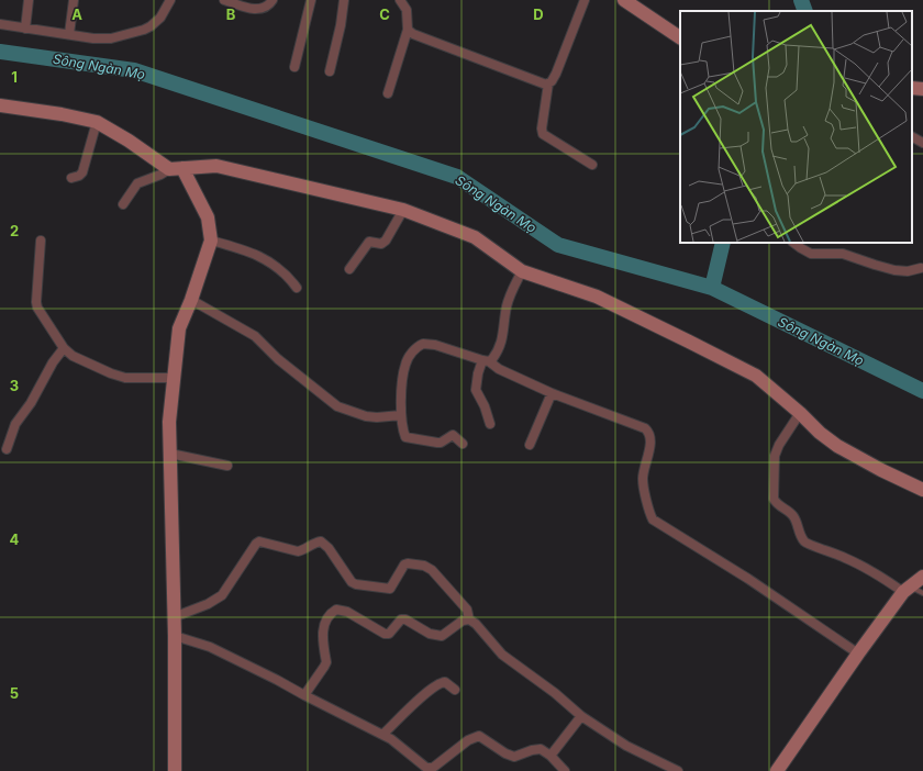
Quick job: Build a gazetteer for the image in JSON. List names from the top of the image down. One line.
{"water":["Sông Ngàn Mọ"],"grid":{"columns":["A","B","C","D"],"rows":["1","2","3","4","5"]}}
